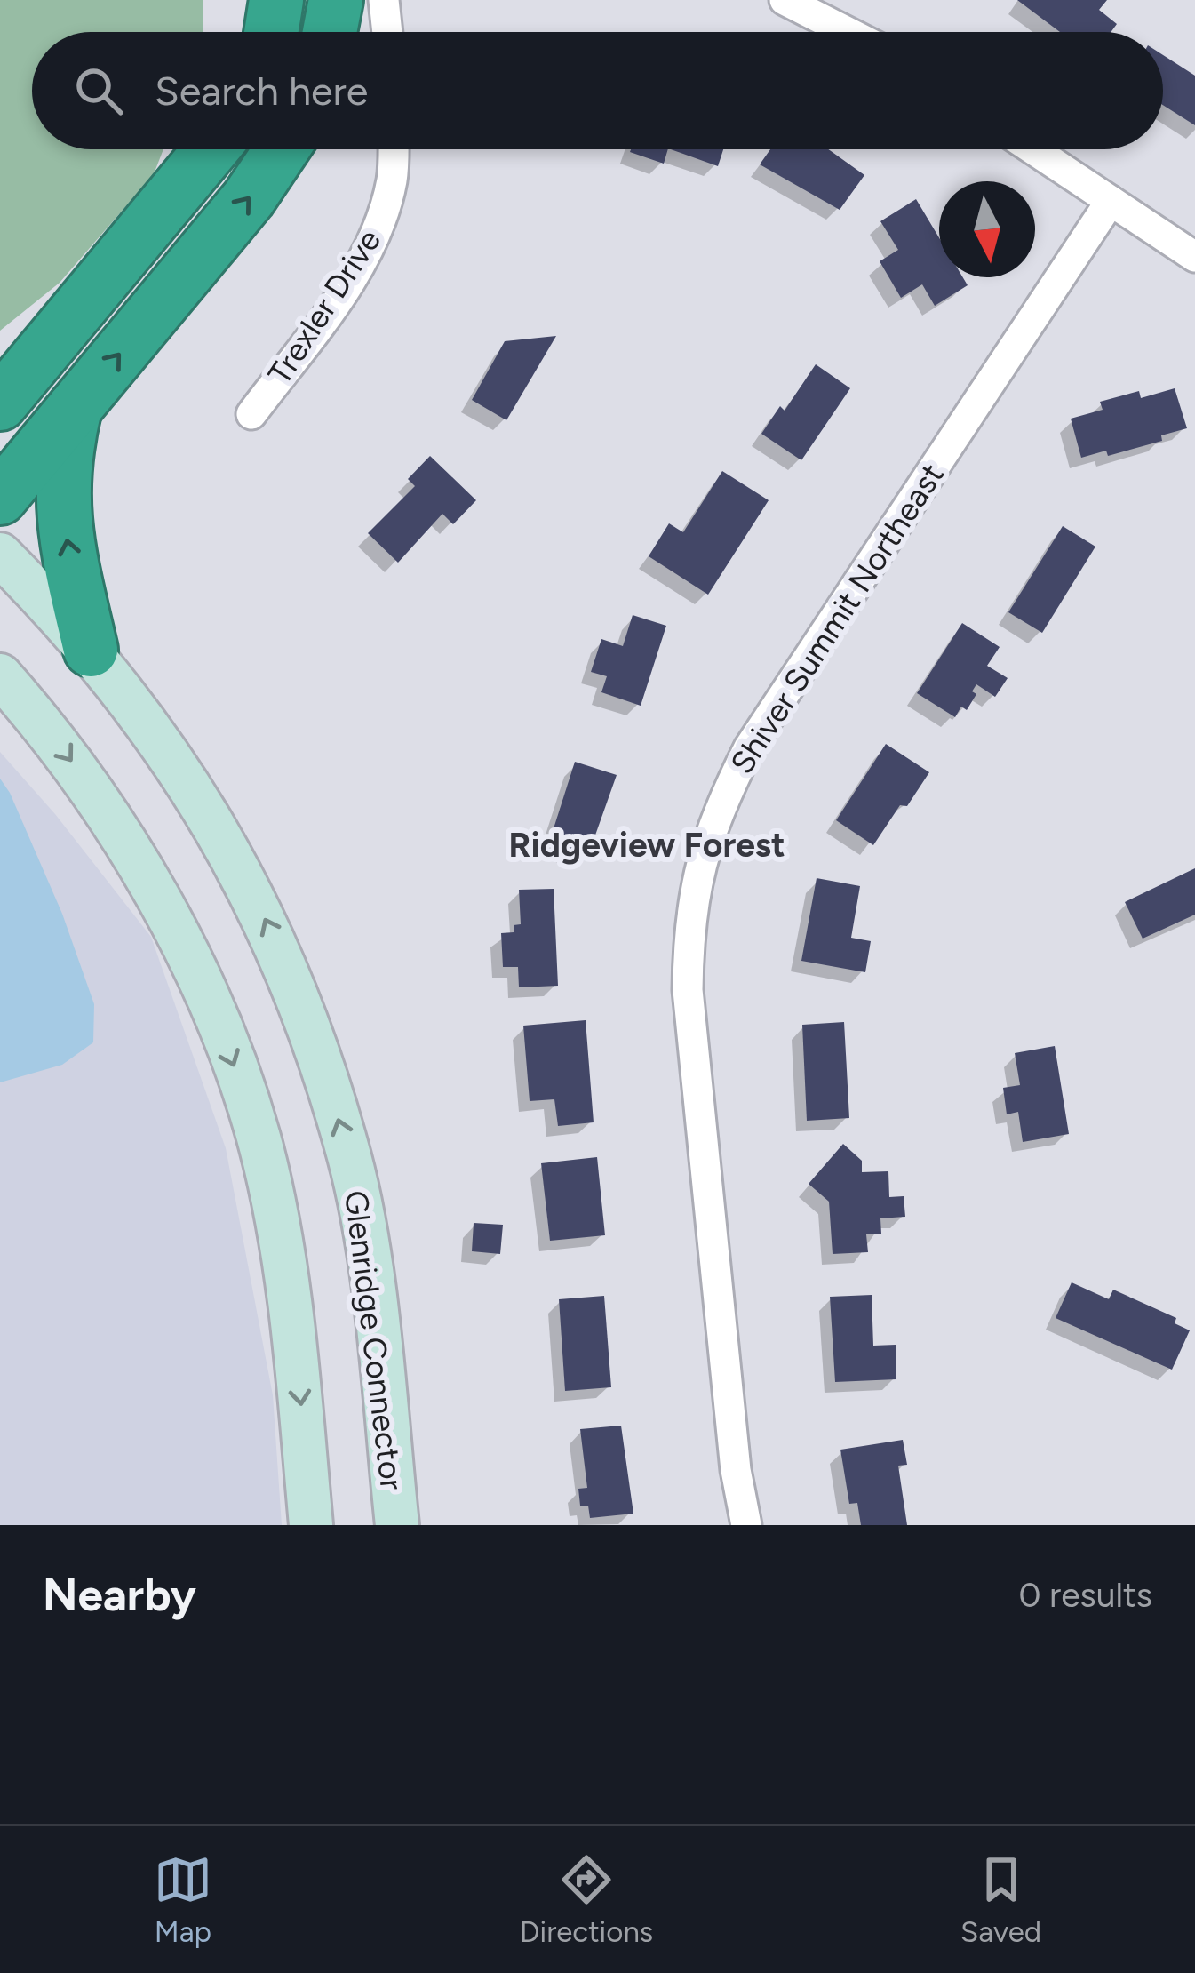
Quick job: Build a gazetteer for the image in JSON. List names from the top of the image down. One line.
{"streets":{"main road":["Glenridge Connector"],"street":["Trexler Drive","Shiver Summit Northeast"]},"districts":["Ridgeview Forest"],"north":"bottom","page":{"search":"Search here","heading":["Nearby","0 results"],"nav":["Map","Directions","Saved"]}}
